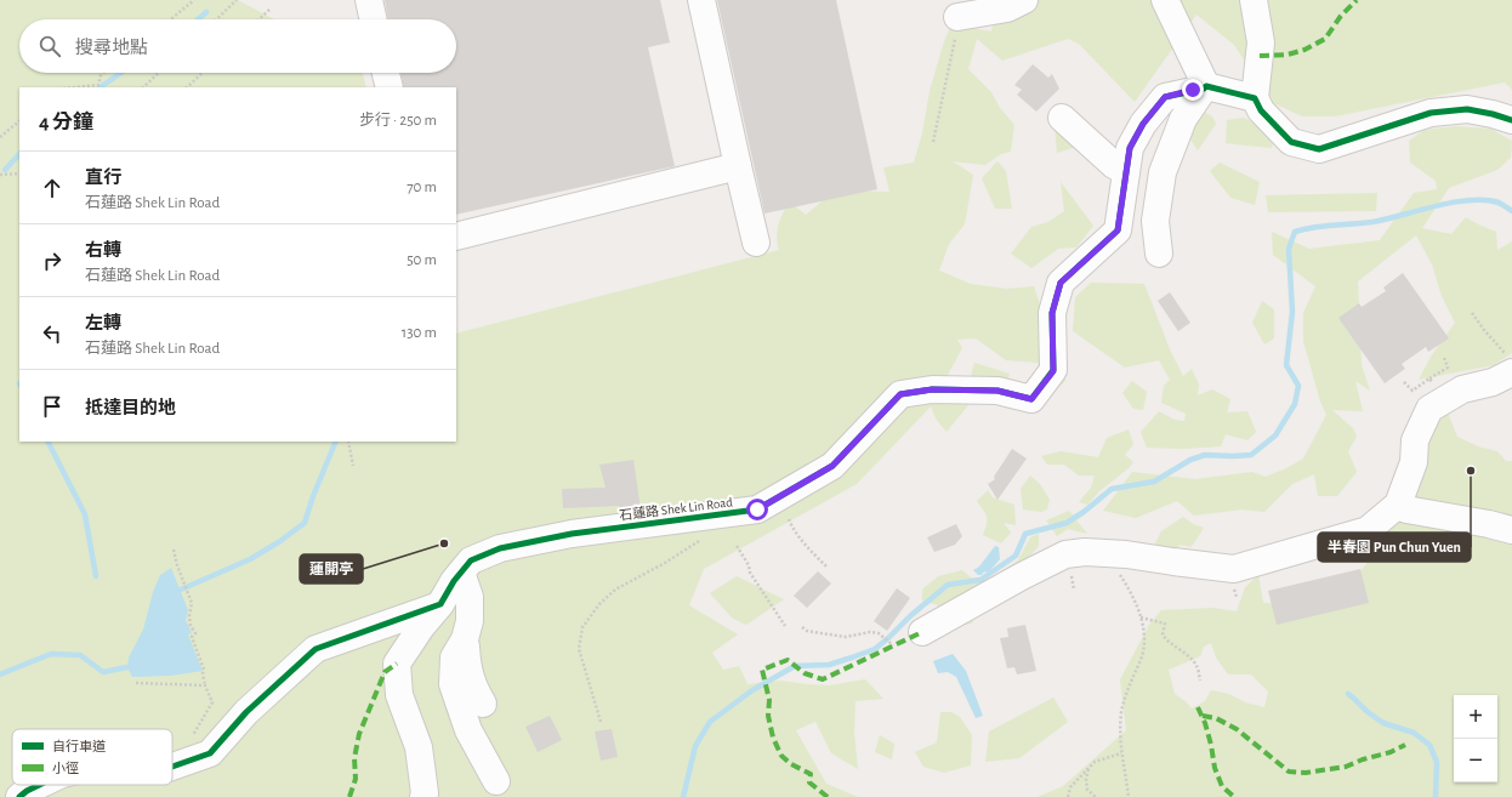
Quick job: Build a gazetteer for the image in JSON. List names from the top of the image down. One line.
{"streets":{"street":["石蓮路 Shek Lin Road"]},"places":["半春園 Pun Chun Yuen","蓮開亭"],"legend":["自行車道","小徑"],"page":{"search":"搜尋地點","heading":["4 分鐘","步行 · 250 m"],"list":[["直行","石蓮路 Shek Lin Road","70 m"],["右轉","石蓮路 Shek Lin Road","50 m"],["左轉","石蓮路 Shek Lin Road","130 m"],"抵達目的地"],"map_buttons":["+","−"]}}
